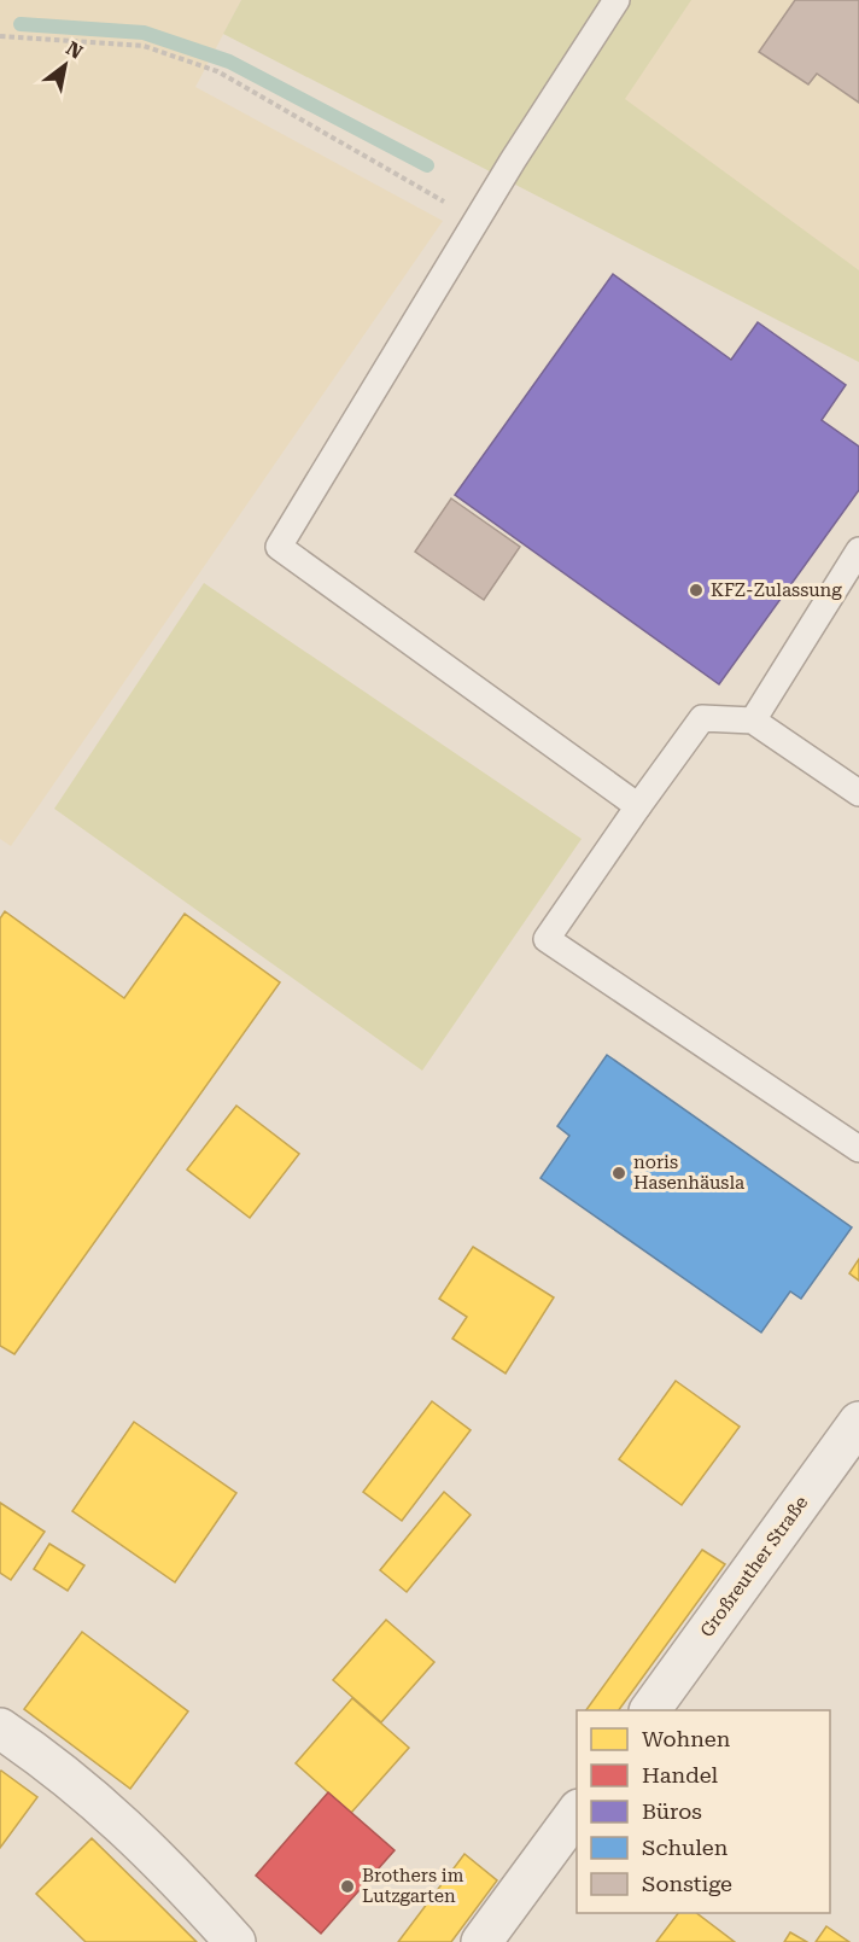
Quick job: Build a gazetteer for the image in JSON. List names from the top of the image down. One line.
{"streets":{"street":["Großreuther Straße"]},"places":["KFZ-Zulassung","noris Hasenhäusla","Brothers im Lutzgarten"],"legend":["Wohnen","Handel","Büros","Schulen","Sonstige"],"north":"top right"}
